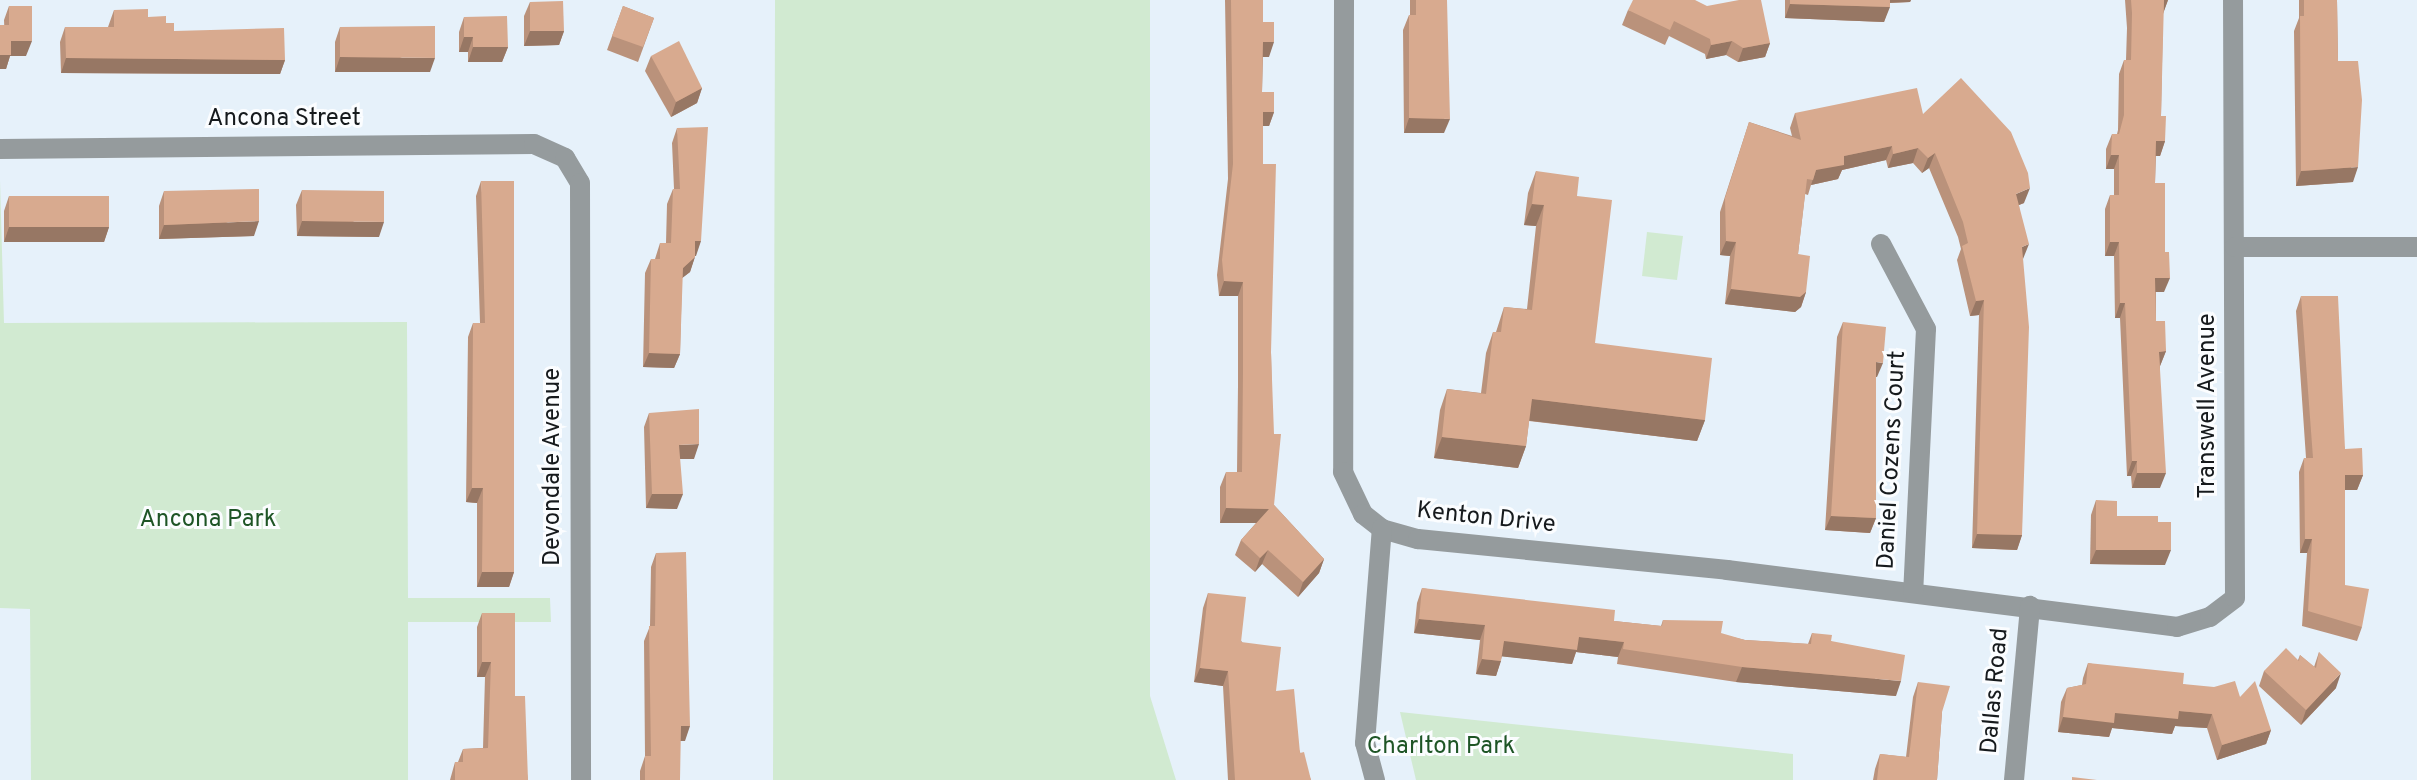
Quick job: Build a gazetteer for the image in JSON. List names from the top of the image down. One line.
{"streets":{"street":["Ancona Street","Transwell Avenue","Daniel Cozens Court","Devondale Avenue","Kenton Drive","Dallas Road"]},"crossings":[["Ancona Street","Devondale Avenue"],["Transwell Avenue","Kenton Drive"],["Transwell Avenue","Dallas Road"],["Daniel Cozens Court","Kenton Drive"],["Kenton Drive","Dallas Road"]],"parks":["Ancona Park","Charlton Park"]}
